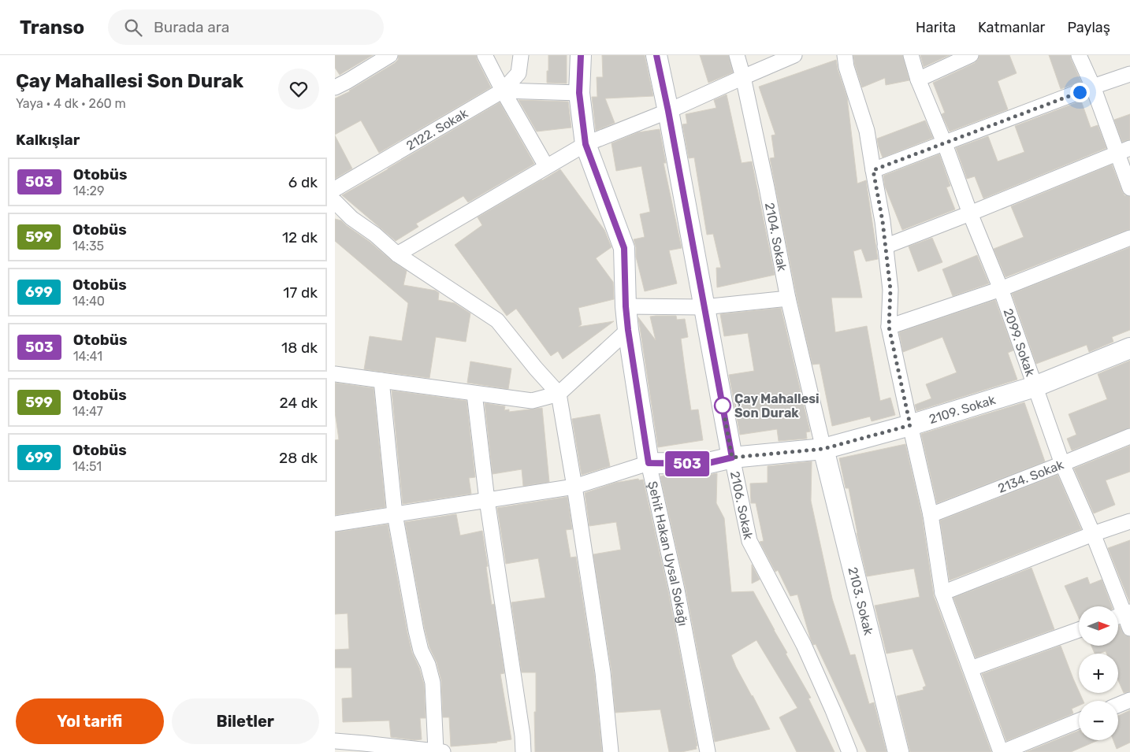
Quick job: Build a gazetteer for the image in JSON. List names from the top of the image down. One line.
{"streets":{"main road":["2109. Sokak","2106. Sokak","Şehit Hakan Uysal Sokağı","2103. Sokak"],"street":["2122. Sokak","2104. Sokak","2099. Sokak","2134. Sokak"]},"crossings":[["2104. Sokak","2109. Sokak"],["2104. Sokak","2103. Sokak"],["2099. Sokak","2109. Sokak"],["2099. Sokak","2134. Sokak"],["2109. Sokak","2106. Sokak"],["2109. Sokak","Şehit Hakan Uysal Sokağı"],["2109. Sokak","2103. Sokak"]],"places":["Çay Mahallesi Son Durak"],"lines":["bus line 503"],"north":"right","page":{"header":"Transo","search":"Burada ara","nav":["Harita","Katmanlar","Paylaş"],"heading":[["Çay Mahallesi Son Durak","Yaya · 4 dk · 260 m"],"Kalkışlar"],"on_map":"503","list":[{"mark":"503","name":"Otobüs","note":"14:29","value":"6 dk"},{"mark":"599","name":"Otobüs","note":"14:35","value":"12 dk"},{"mark":"699","name":"Otobüs","note":"14:40","value":"17 dk"},{"mark":"503","name":"Otobüs","note":"14:41","value":"18 dk"},{"mark":"599","name":"Otobüs","note":"14:47","value":"24 dk"},{"mark":"699","name":"Otobüs","note":"14:51","value":"28 dk"}],"map_buttons":["+","−"],"buttons":["Yol tarifi","Biletler"]}}
